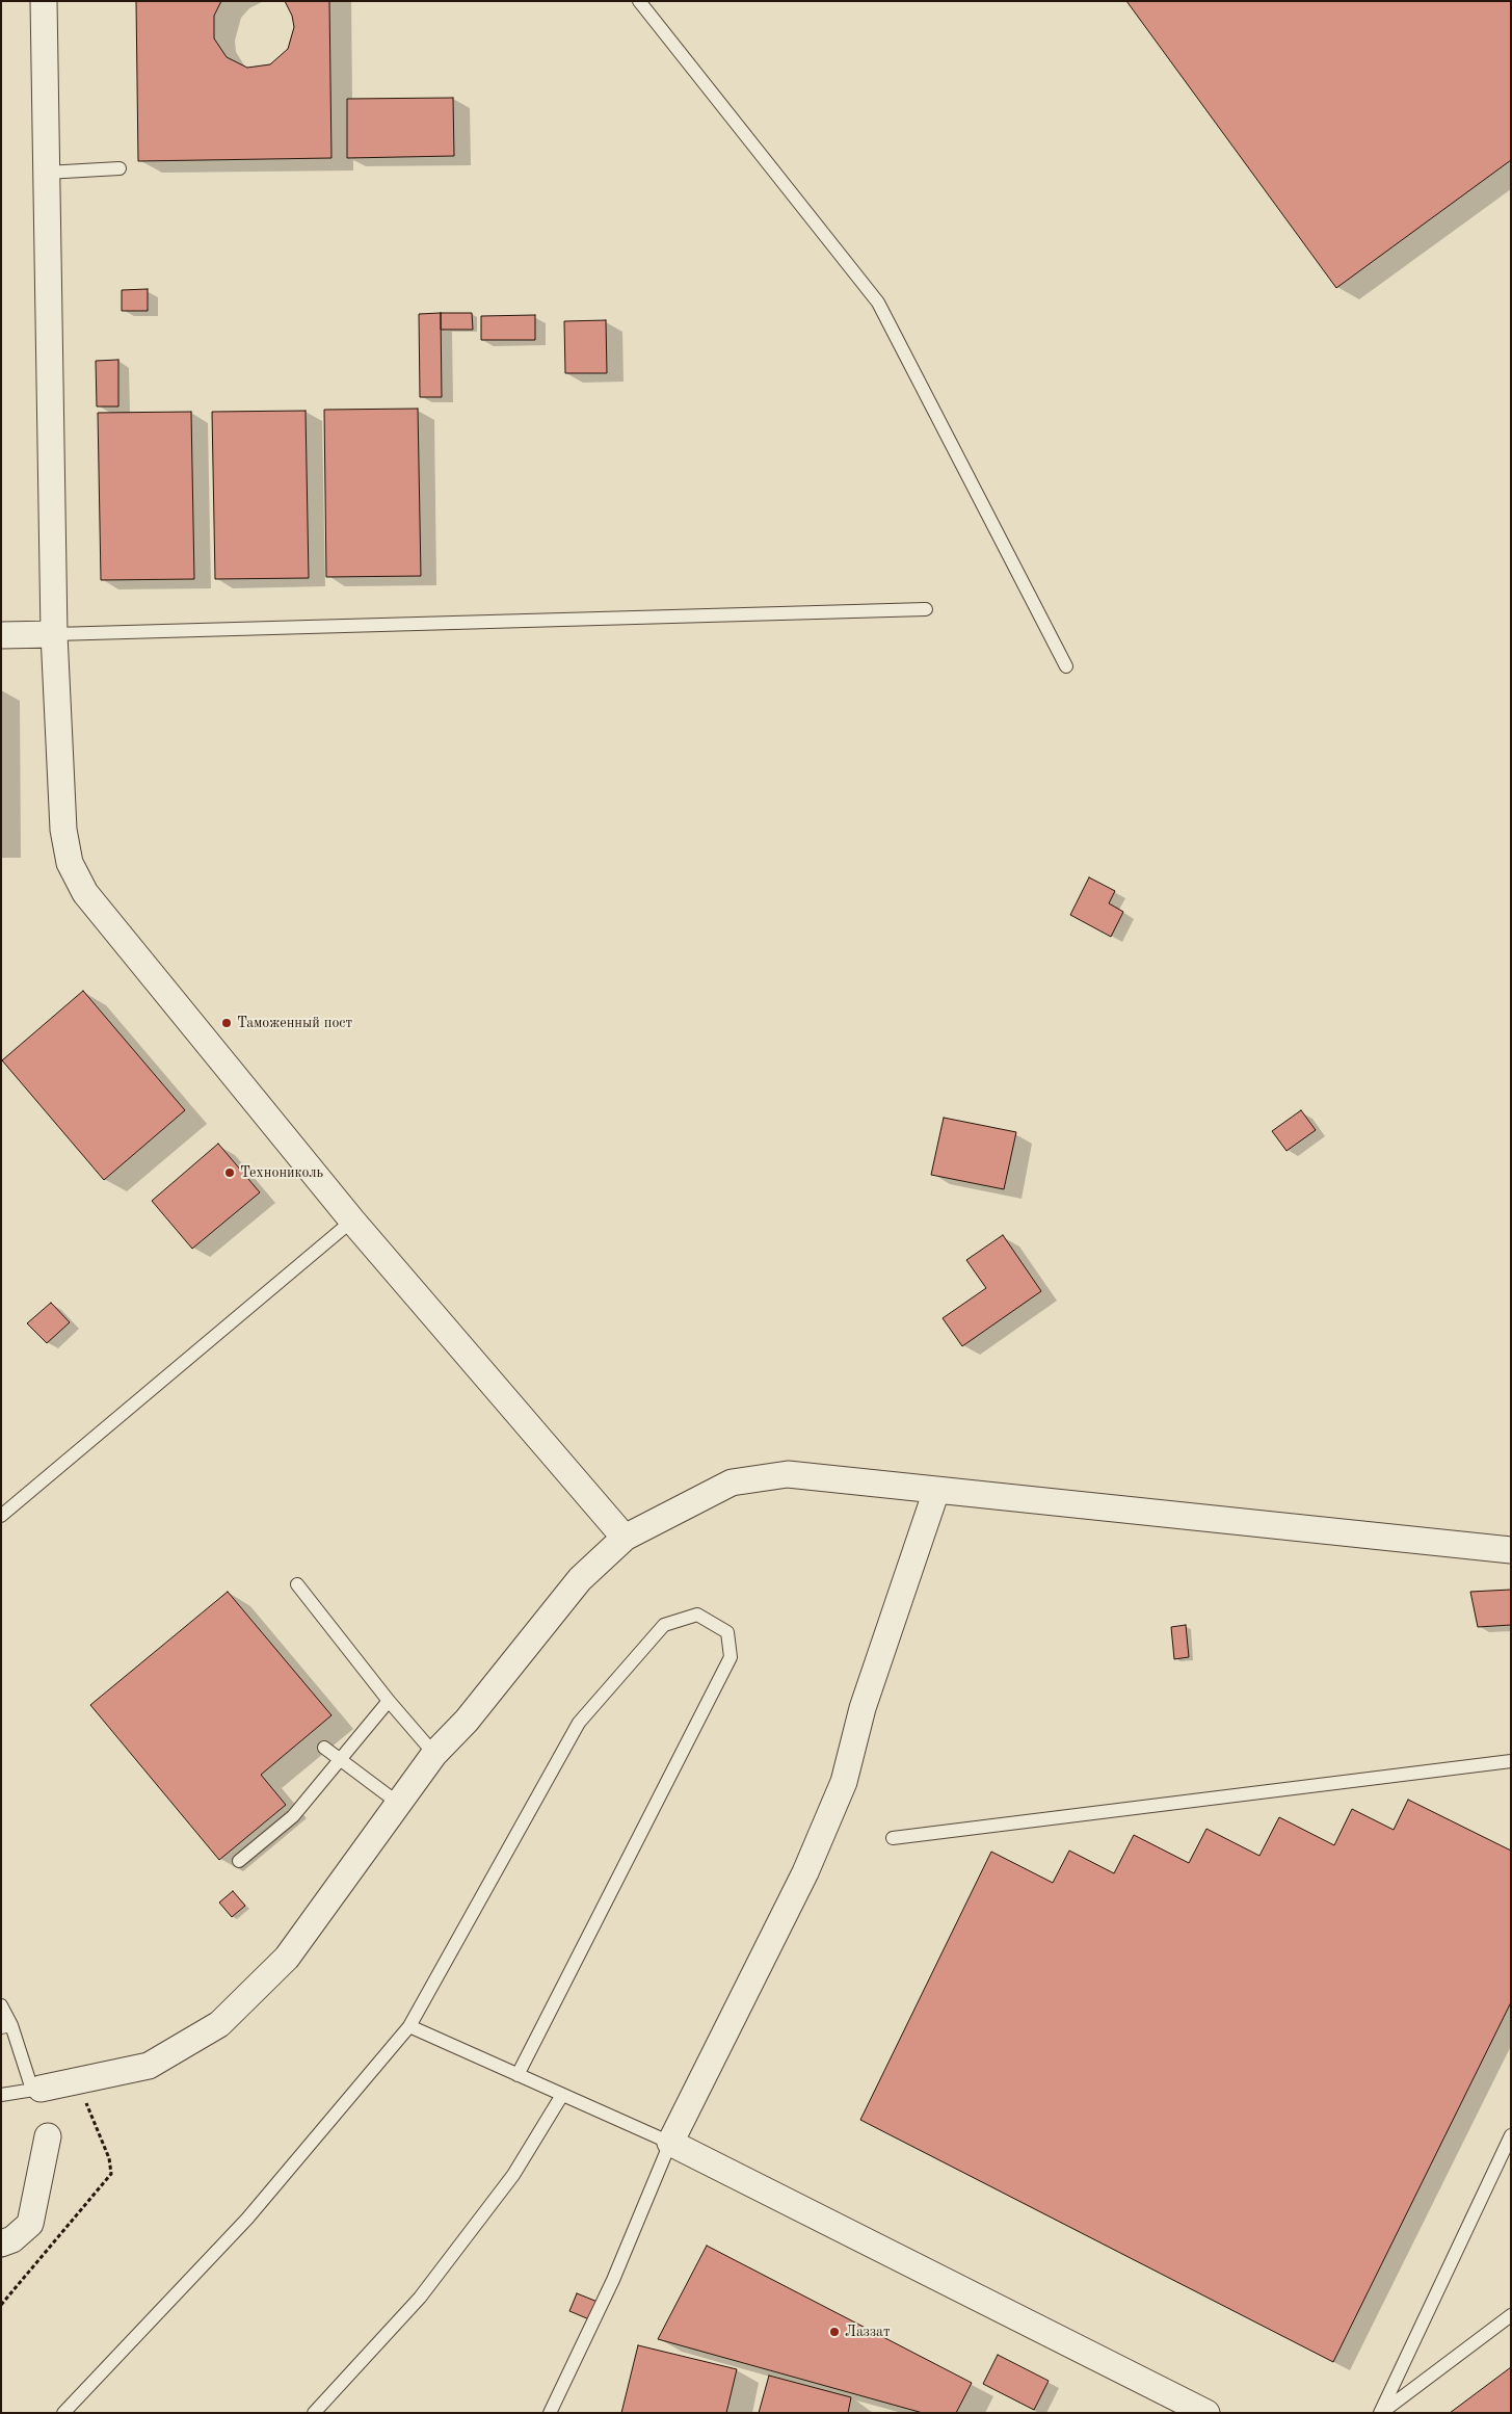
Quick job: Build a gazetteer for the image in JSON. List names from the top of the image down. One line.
{"places":["Таможенный пост","Технониколь","Лаззат"]}
